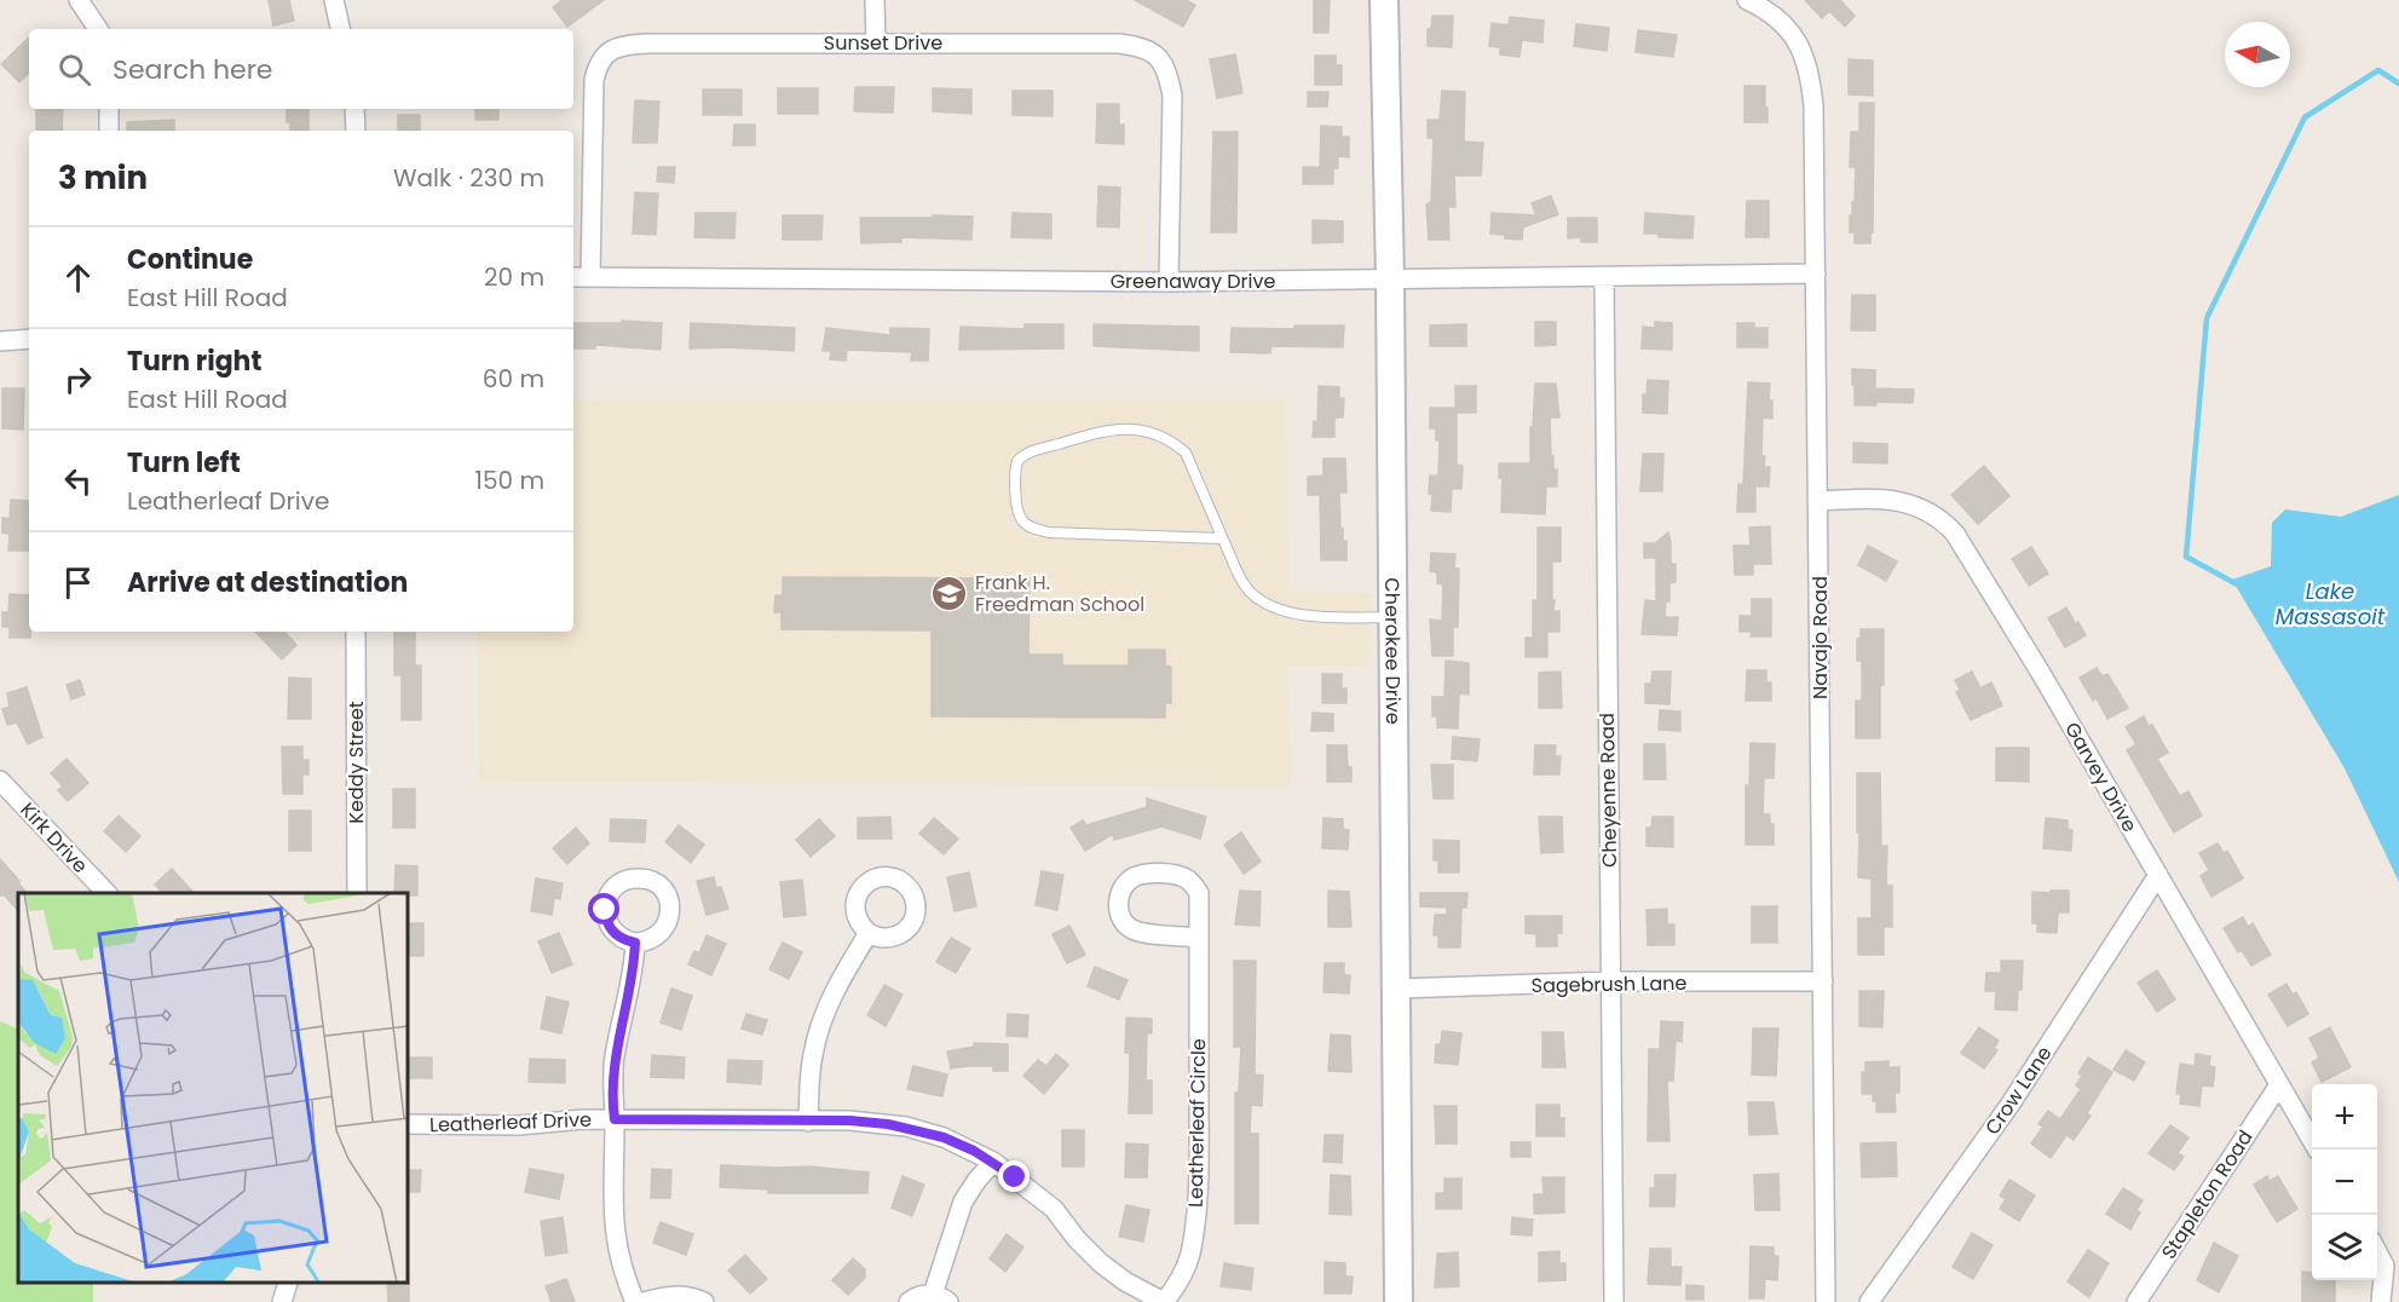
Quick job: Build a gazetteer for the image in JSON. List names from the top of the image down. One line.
{"streets":{"street":["Sunset Drive","Greenaway Drive","Navajo Road","Cherokee Drive","Keddy Street","Garvey Drive","Cheyenne Road","Kirk Drive","Sagebrush Lane","Crow Lane","Leatherleaf Drive","Leatherleaf Circle","Stapleton Road"]},"crossings":[["Sunset Drive","Greenaway Drive"],["Greenaway Drive","Navajo Road"],["Greenaway Drive","Cherokee Drive"],["Greenaway Drive","Cheyenne Road"],["Navajo Road","Garvey Drive"],["Navajo Road","Sagebrush Lane"],["Cherokee Drive","Sagebrush Lane"],["Garvey Drive","Crow Lane"],["Garvey Drive","Stapleton Road"],["Cheyenne Road","Sagebrush Lane"],["Leatherleaf Drive","Leatherleaf Circle"]],"water":["Lake Massasoit"],"places":{"school or university":["Frank H. Freedman School"]},"north":"left","page":{"search":"Search here","heading":["3 min","Walk · 230 m"],"list":[["Continue","East Hill Road","20 m"],["Turn right","East Hill Road","60 m"],["Turn left","Leatherleaf Drive","150 m"],"Arrive at destination"],"map_buttons":["+","−"]}}
